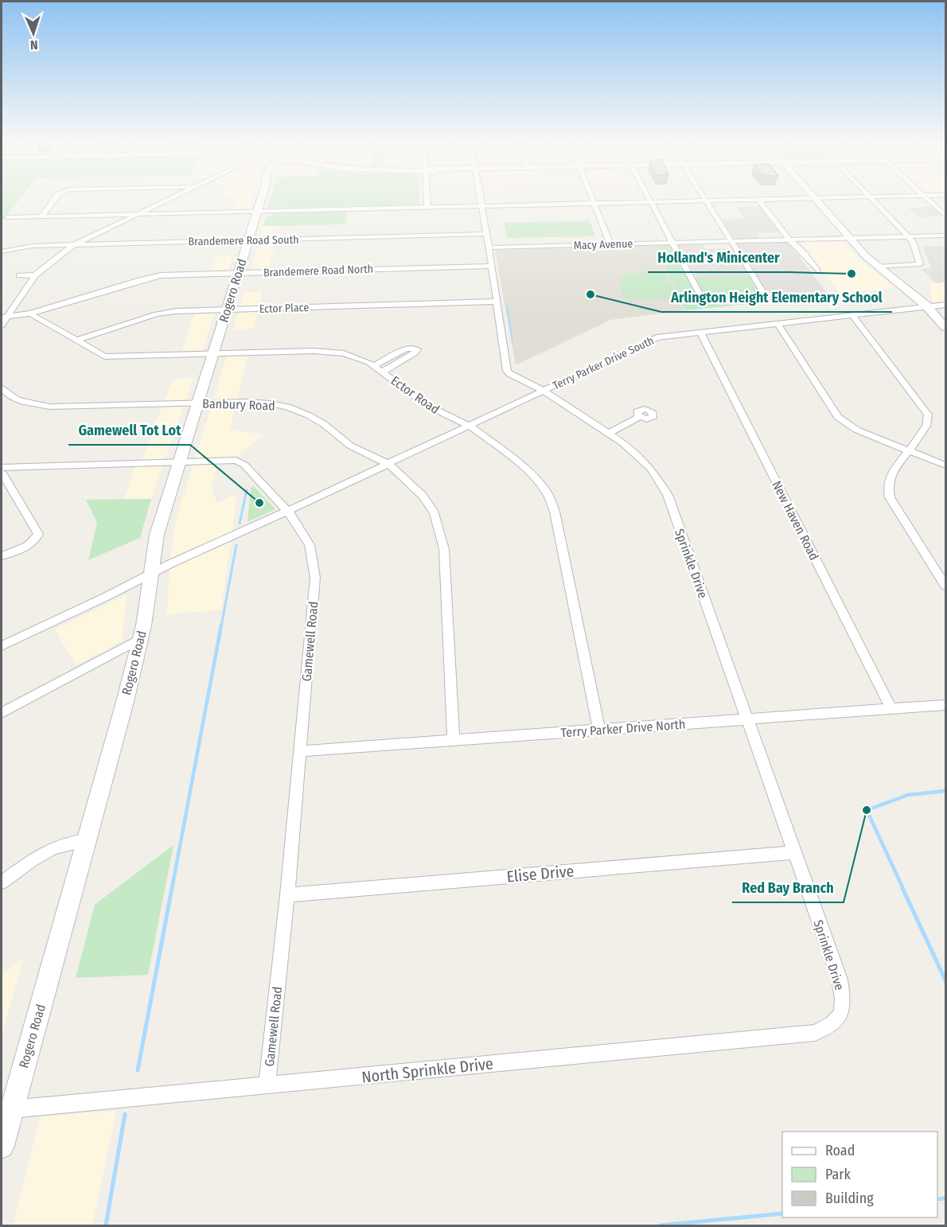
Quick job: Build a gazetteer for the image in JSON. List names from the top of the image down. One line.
{"streets":{"main road":["Rogero Road"],"street":["Brandemere Road South","Macy Avenue","Brandemere Road North","Ector Place","Terry Parker Drive South","Ector Road","Banbury Road","New Haven Road","Sprinkle Drive","Gamewell Road","Terry Parker Drive North","Elise Drive","North Sprinkle Drive"]},"crossings":[["Brandemere Road South","Rogero Road"],["Brandemere Road South","Sprinkle Drive"],["Macy Avenue","Sprinkle Drive"],["Brandemere Road North","Rogero Road"],["Brandemere Road North","Ector Road"],["Brandemere Road North","Sprinkle Drive"],["Rogero Road","Ector Place"],["Rogero Road","Terry Parker Drive South"],["Rogero Road","Ector Road"],["Rogero Road","Banbury Road"],["Rogero Road","Gamewell Road"],["Rogero Road","North Sprinkle Drive"],["Ector Place","Ector Road"],["Ector Place","Sprinkle Drive"],["Terry Parker Drive South","Ector Road"],["Terry Parker Drive South","Banbury Road"],["Terry Parker Drive South","New Haven Road"],["Terry Parker Drive South","Sprinkle Drive"],["Terry Parker Drive South","Gamewell Road"],["Ector Road","Terry Parker Drive North"],["Banbury Road","Terry Parker Drive North"],["New Haven Road","Terry Parker Drive North"],["Sprinkle Drive","Terry Parker Drive North"],["Sprinkle Drive","Elise Drive"],["Sprinkle Drive","North Sprinkle Drive"],["Gamewell Road","Terry Parker Drive North"],["Gamewell Road","Elise Drive"],["Gamewell Road","North Sprinkle Drive"]],"places":["Holland's Minicenter","Arlington Height Elementary School","Gamewell Tot Lot","Red Bay Branch"],"legend":["Road","Park","Building"],"north":"bottom"}
